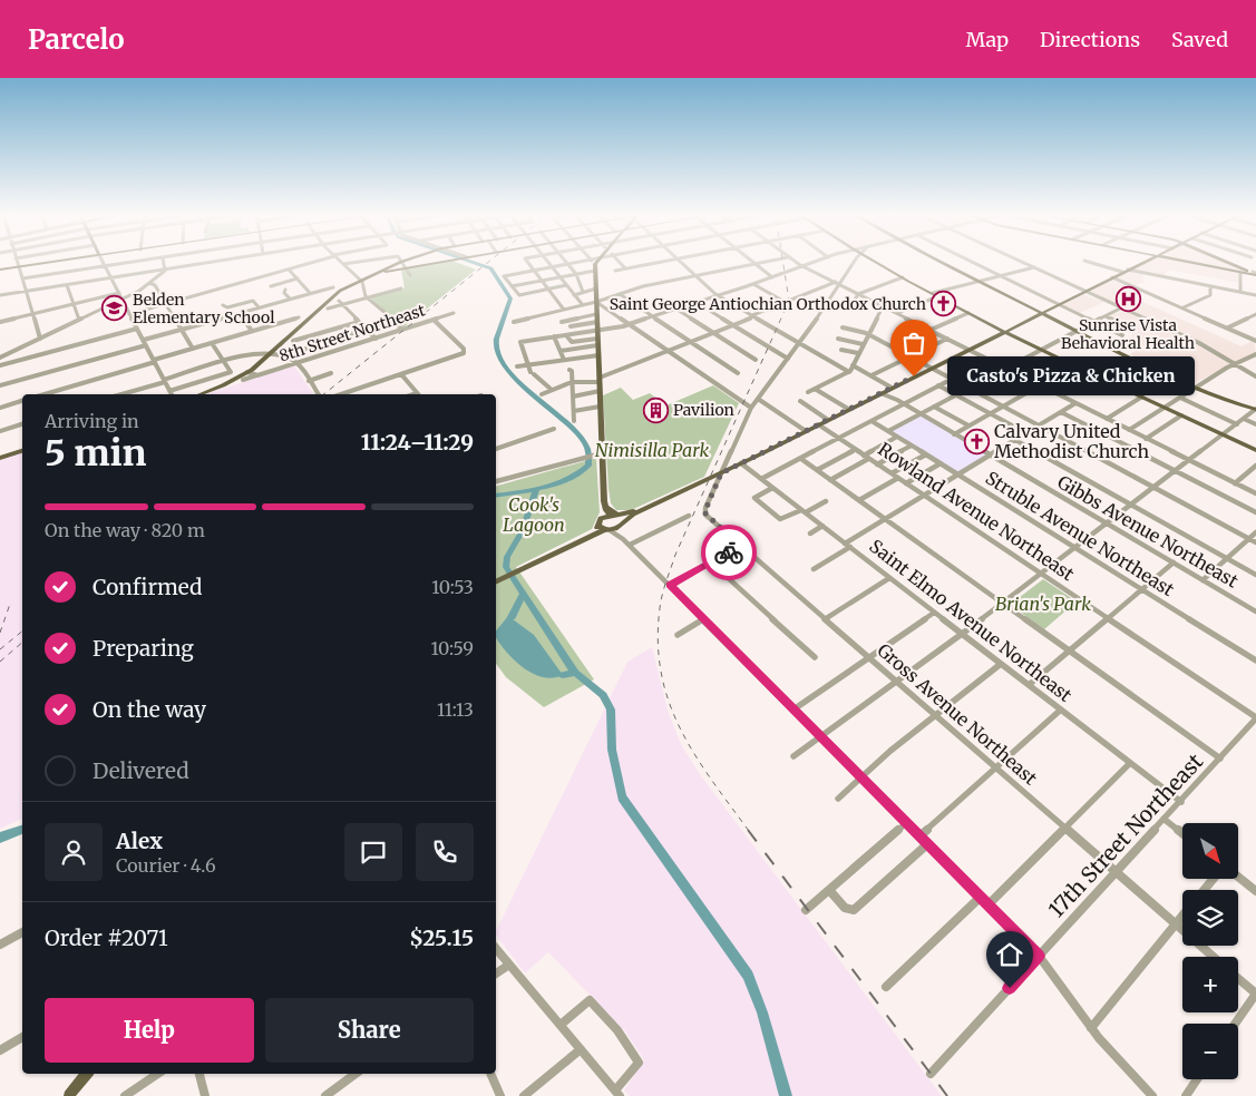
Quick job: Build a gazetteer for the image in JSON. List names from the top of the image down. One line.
{"streets":{"main road":["8th Street Northeast"],"street":["Rowland Avenue Northeast","Gibbs Avenue Northeast","Struble Avenue Northeast","Saint Elmo Avenue Northeast","Gross Avenue Northeast","17th Street Northeast"]},"crossings":[["Rowland Avenue Northeast","17th Street Northeast"],["Saint Elmo Avenue Northeast","17th Street Northeast"],["Gross Avenue Northeast","17th Street Northeast"]],"parks":["Nimisilla Park","Cook's Lagoon","Brian's Park"],"places":{"hospital":["Sunrise Vista Behavioral Health"],"church":["Saint George Antiochian Orthodox Church","Calvary United Methodist Church"],"school or university":["Belden Elementary School"],"other":["Casto's Pizza & Chicken"],"building":["Pavilion"]},"north":"bottom right","page":{"header":"Parcelo","nav":["Map","Directions","Saved"],"bubble":"Casto's Pizza & Chicken","heading":["5 min","Arriving in","11:24–11:29"],"panel":["Alex","Courier · 4.6","Order #2071","$25.15"],"bar":"On the way · 820 m","list":[["Confirmed","10:53"],["Preparing","10:59"],["On the way","11:13"],"Delivered"],"map_buttons":["+","−"],"buttons":["Help","Share"]}}
